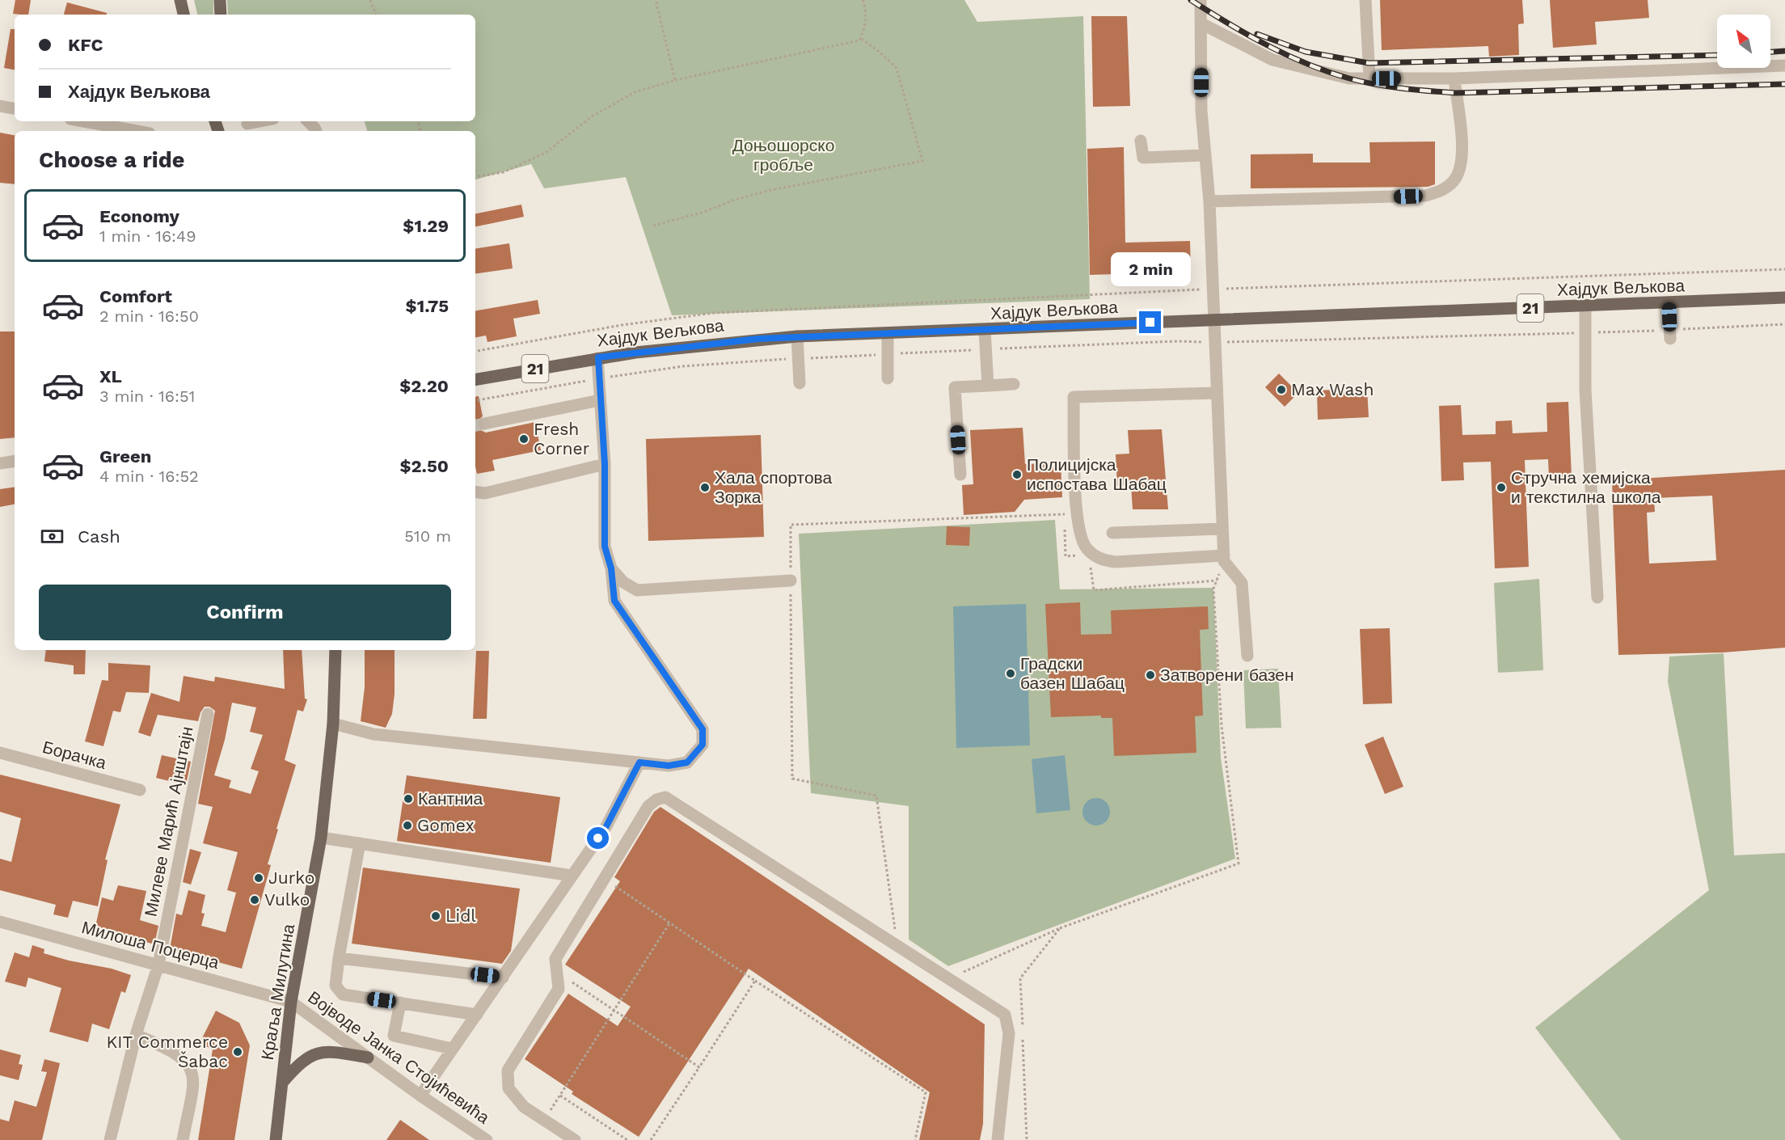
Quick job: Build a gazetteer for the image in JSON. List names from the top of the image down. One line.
{"streets":{"main road":["Хајдук Вељкова","21","Краља Милутина"],"street":["Борачка","Милеве Марић Ајнштајн","Милоша Поцерца","Војводе Јанка Стојићевића"]},"crossings":[["Милеве Марић Ајнштајн","Милоша Поцерца"],["Милоша Поцерца","Краља Милутина"],["Милоша Поцерца","Војводе Јанка Стојићевића"],["Краља Милутина","Војводе Јанка Стојићевића"]],"parks":["Доњошорско гробље"],"places":["Max Wash","Fresh Corner","Полицијска испостава Шабац","Хала спортова Зорка","Стручна хемијска и текстилна школа","Градски базен Шабац","Затворени базен","Кантниа","Gomex","Jurko","Vulko","Lidl","KIT Commerce Šabac"],"north":"top left","page":{"banner":["KFC","Хајдук Вељкова"],"heading":"Choose a ride","list":[{"name":"Economy","note":"1 min · 16:49","value":"$1.29"},{"name":"Comfort","note":"2 min · 16:50","value":"$1.75"},{"name":"XL","note":"3 min · 16:51","value":"$2.20"},{"name":"Green","note":"4 min · 16:52","value":"$2.50"}],"bubble":"2 min","pay":["Cash","510 m"],"buttons":"Confirm"}}
